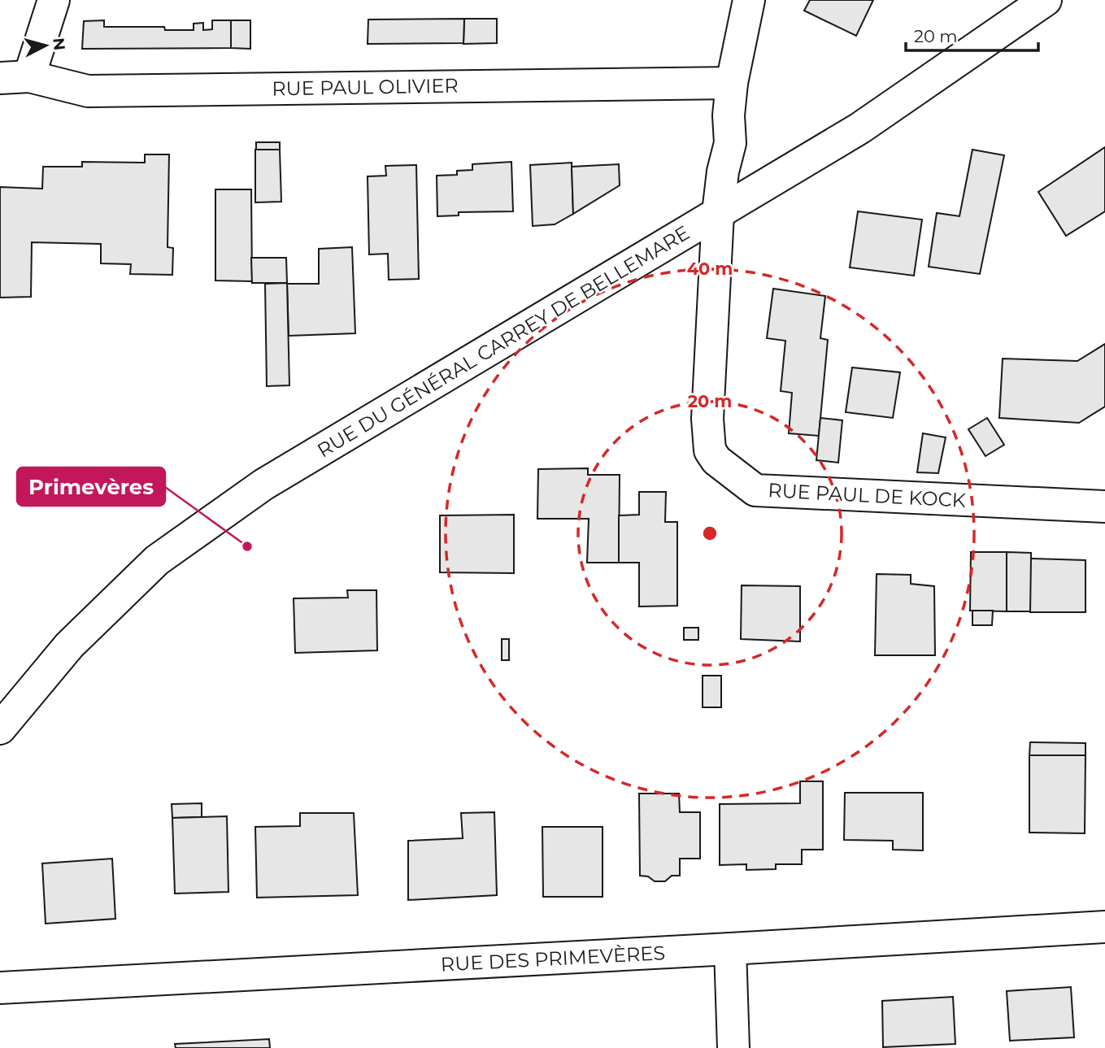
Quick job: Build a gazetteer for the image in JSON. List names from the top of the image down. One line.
{"streets":{"street":["RUE PAUL OLIVIER","RUE DU GÉNÉRAL CARREY DE BELLEMARE","RUE PAUL DE KOCK","RUE DES PRIMEVÈRES"]},"crossings":[["RUE DU GÉNÉRAL CARREY DE BELLEMARE","RUE PAUL DE KOCK"]],"places":["Primevères"],"scale_bar":"20 m","north":"right","rings":["40 m","20 m"]}
